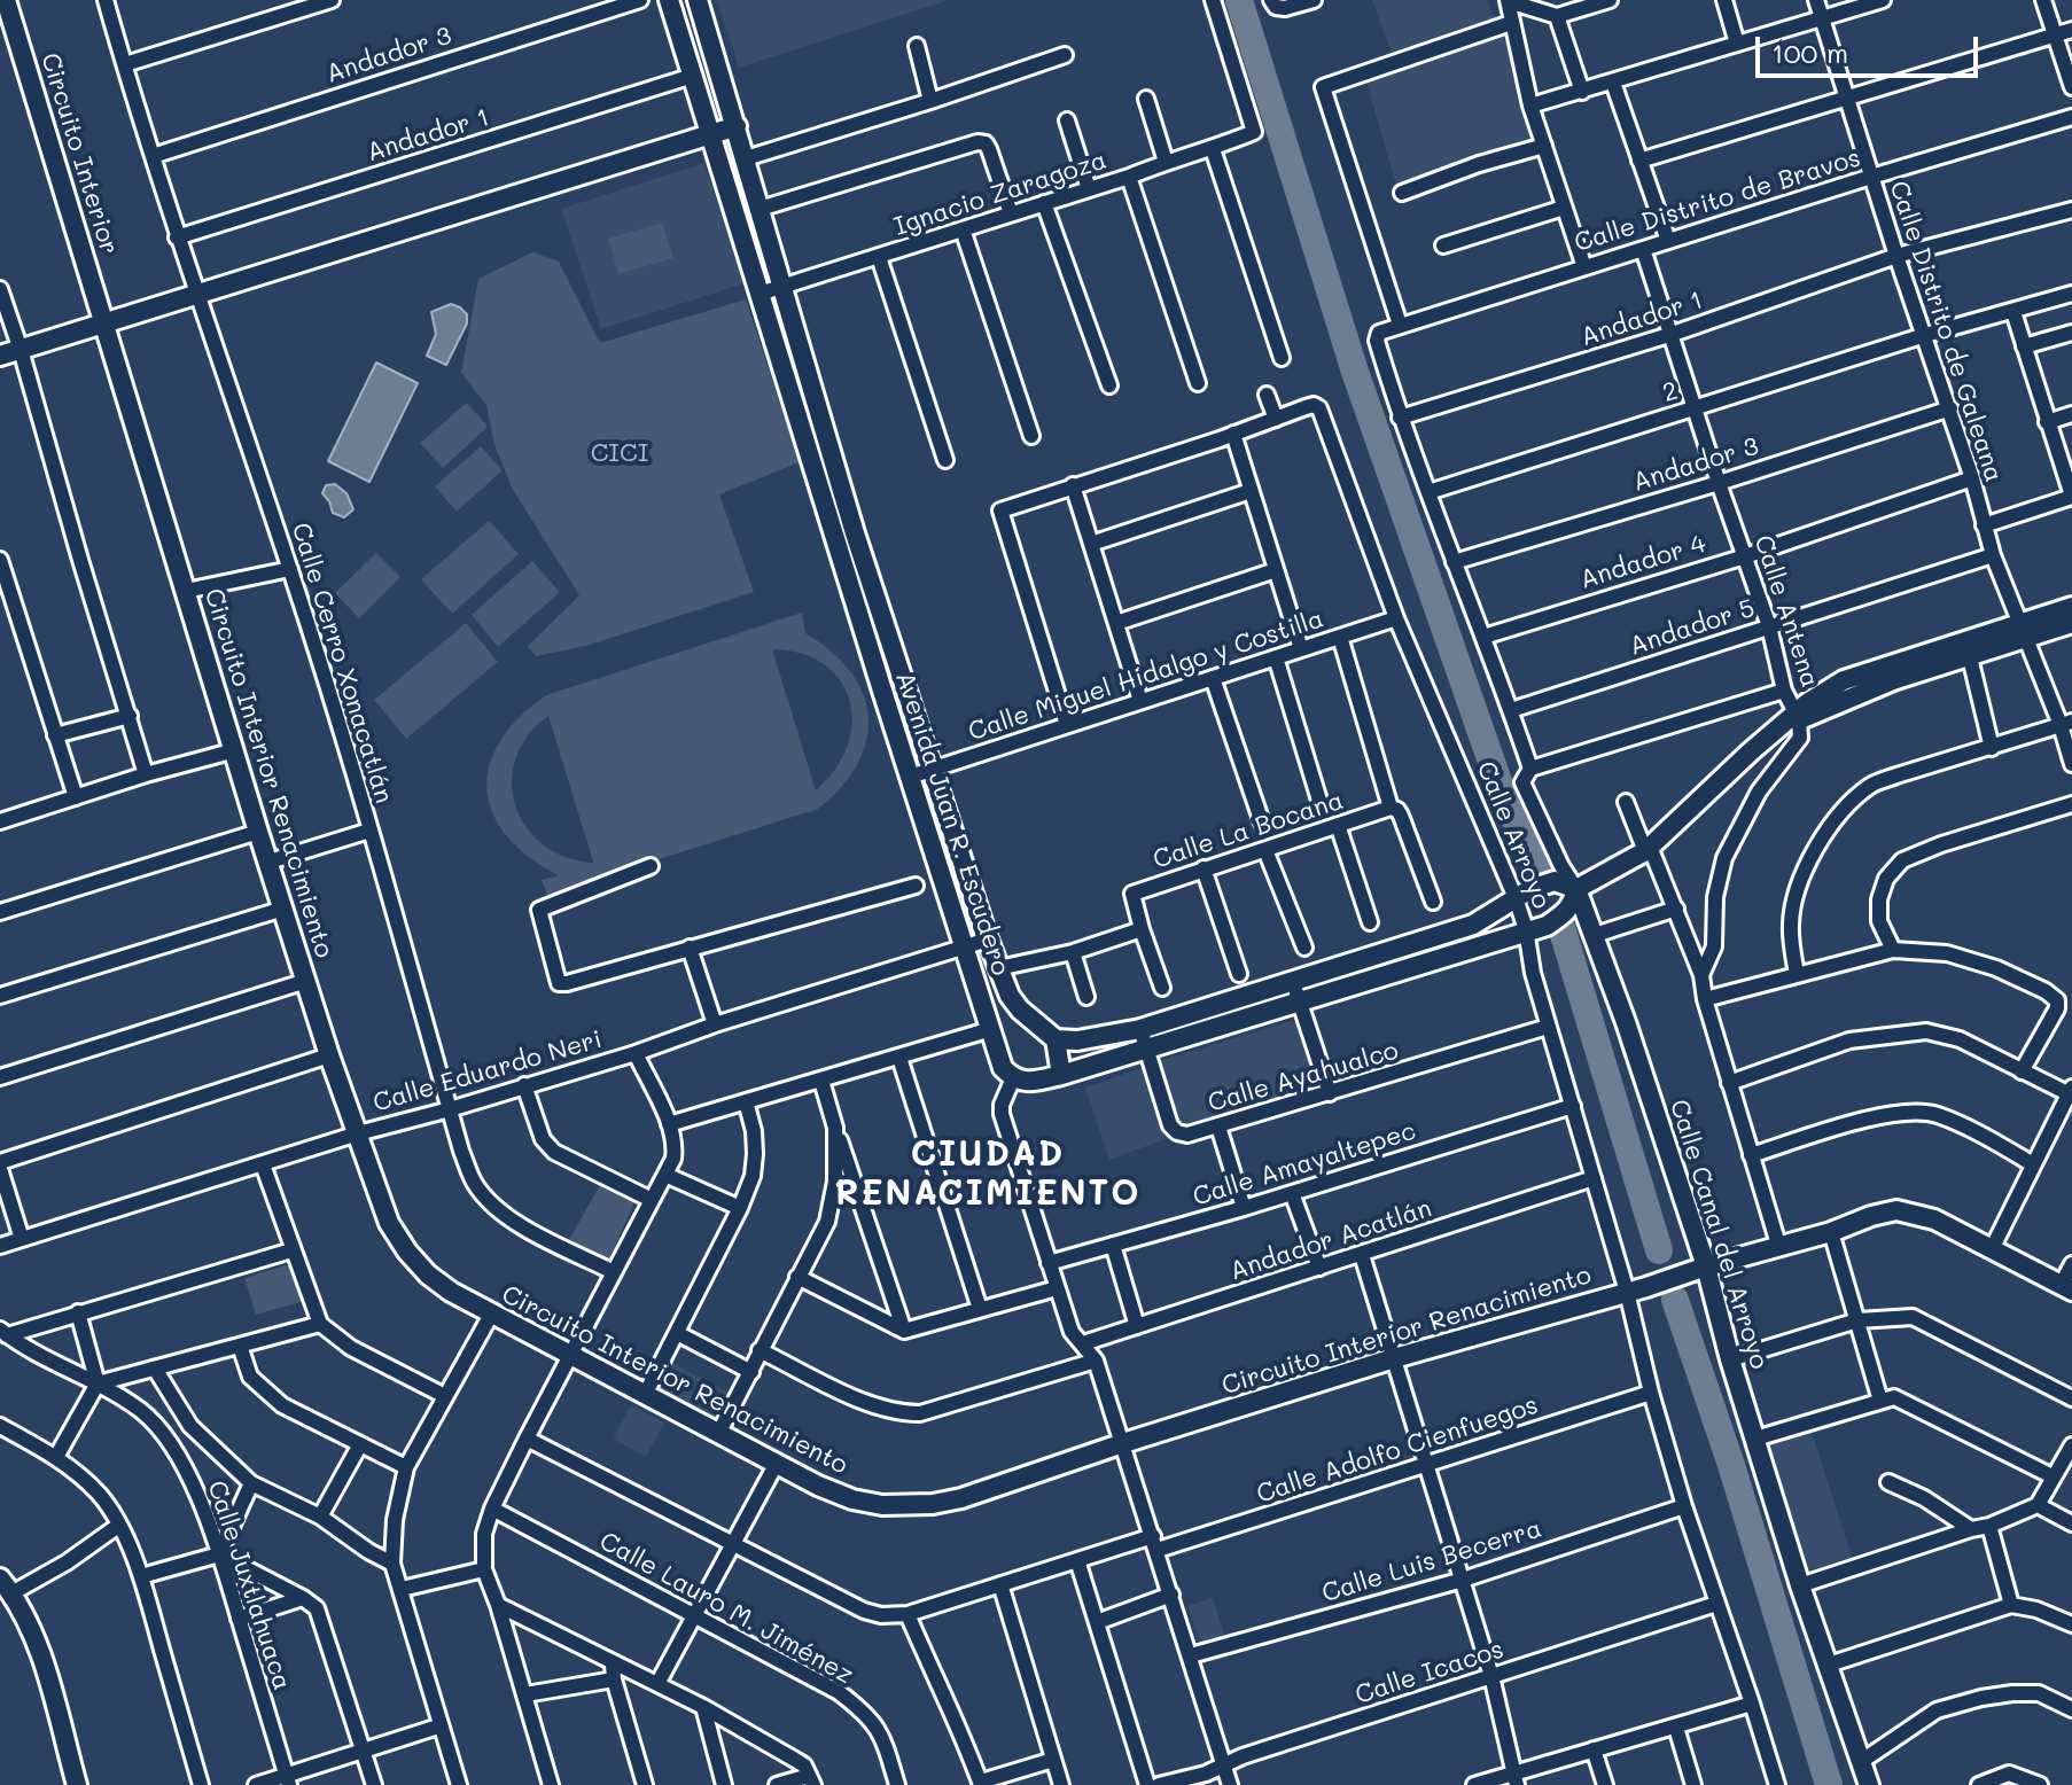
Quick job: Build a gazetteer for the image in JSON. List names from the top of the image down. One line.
{"streets":{"main road":["Circuito Interior","Circuito Interior Renacimiento","Avenida Juan R. Escudero","Calle Canal del Arroyo"],"street":["Andador 3","Andador 1","Ignacio Zaragoza","Calle Distrito de Bravos","Calle Distrito de Galeana","2","Andador 4","Calle Antena","Andador 5","Calle Cerro Xonacatlán","Calle Miguel Hidalgo y Costilla","Calle La Bocana","Calle Arroyo","Calle Eduardo Neri","Calle Ayahualco","Calle Amayaltepec","Andador Acatlán","Calle Adolfo Cienfuegos","Calle Luis Becerra","Calle Juxtlahuaca","Calle Lauro M. Jiménez","Calle Icacos"]},"crossings":[["Andador 3","Calle Distrito de Galeana"],["Andador 3","Calle Antena"],["Andador 3","Calle Cerro Xonacatlán"],["Andador 3","Calle Canal del Arroyo"],["Andador 1","Calle Distrito de Galeana"],["Andador 1","Calle Antena"],["Andador 1","Calle Cerro Xonacatlán"],["Andador 1","Avenida Juan R. Escudero"],["Andador 1","Calle Canal del Arroyo"],["Circuito Interior","Circuito Interior Renacimiento"],["Ignacio Zaragoza","Avenida Juan R. Escudero"],["Calle Distrito de Bravos","Calle Distrito de Galeana"],["Calle Distrito de Bravos","Calle Antena"],["Calle Distrito de Bravos","Calle Canal del Arroyo"],["Calle Distrito de Galeana","2"],["Calle Distrito de Galeana","Andador 4"],["Calle Distrito de Galeana","Andador 5"],["2","Calle Antena"],["2","Calle Canal del Arroyo"],["Andador 4","Calle Antena"],["Andador 4","Calle Canal del Arroyo"],["Calle Antena","Andador 5"],["Andador 5","Calle Canal del Arroyo"],["Calle Cerro Xonacatlán","Calle Eduardo Neri"],["Calle Miguel Hidalgo y Costilla","Avenida Juan R. Escudero"],["Calle Miguel Hidalgo y Costilla","Calle Arroyo"],["Circuito Interior Renacimiento","Calle Arroyo"],["Circuito Interior Renacimiento","Calle Eduardo Neri"],["Circuito Interior Renacimiento","Calle Canal del Arroyo"],["Avenida Juan R. Escudero","Calle Eduardo Neri"],["Calle Arroyo","Calle Ayahualco"],["Calle Arroyo","Calle Amayaltepec"],["Calle Arroyo","Andador Acatlán"]],"districts":["CIUDAD RENACIMIENTO"],"parks":["CICI"],"scale_bar":"100 m"}
